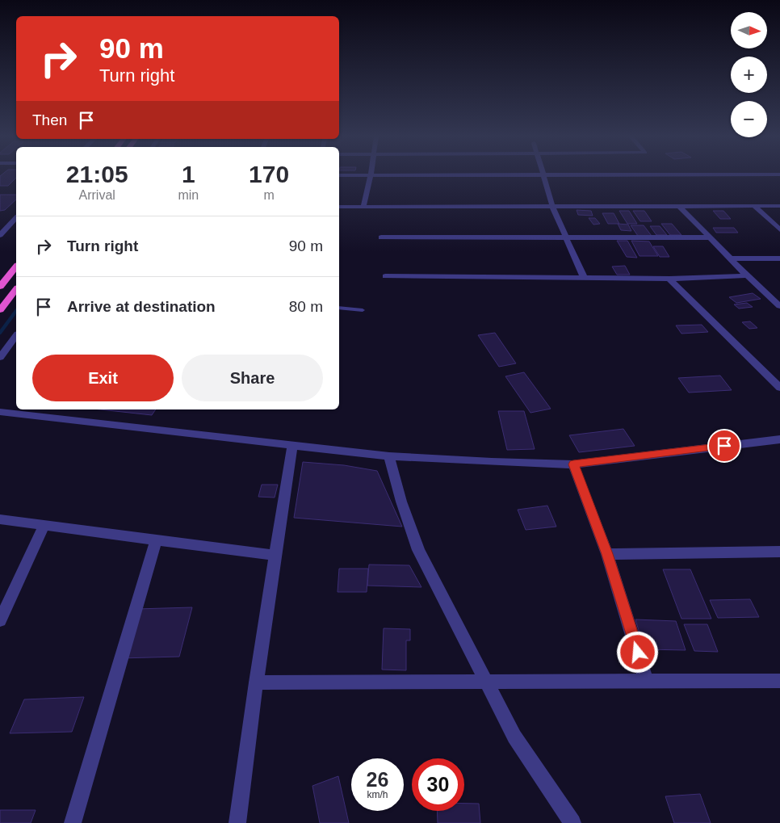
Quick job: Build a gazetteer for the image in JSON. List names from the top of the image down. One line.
{"north":"right","page":{"map_buttons":["+","−"],"turn":["90 m","Turn right"],"then":"Then","eta":["21:05","Arrival","1","min","170","m"],"list":[{"name":"Turn right","value":"90 m"},{"name":"Arrive at destination","value":"80 m"}],"buttons":["Exit","Share"],"speed":"26 km/h","limit":"30"}}
